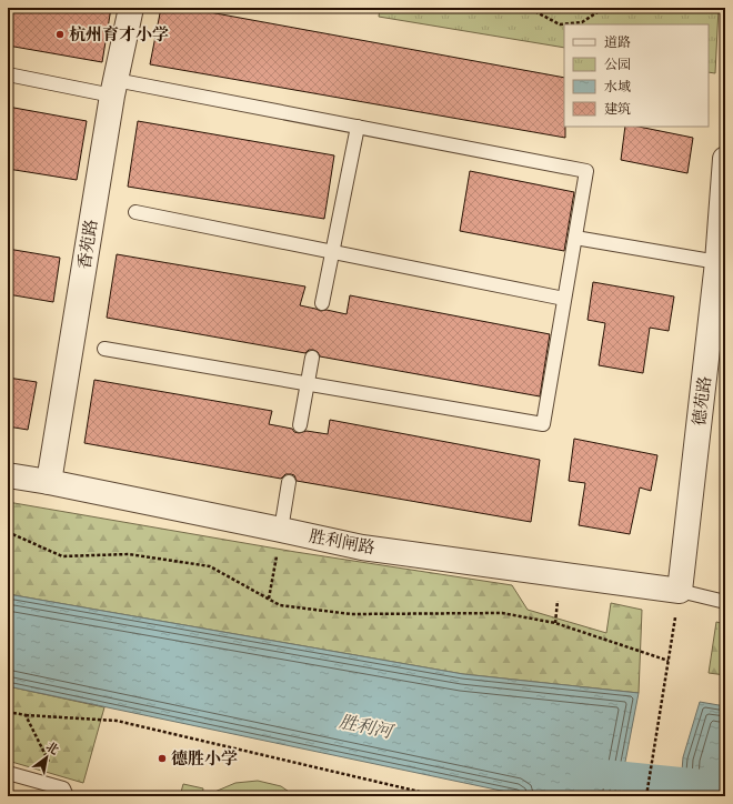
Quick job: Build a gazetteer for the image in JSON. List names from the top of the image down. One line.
{"streets":{"street":["香苑路","德苑路","胜利闸路"]},"crossings":[["香苑路","胜利闸路"],["德苑路","胜利闸路"]],"water":["胜利河"],"places":["杭州育才小学","德胜小学"],"legend":["道路","公园","水域","建筑"],"north":"top right"}
